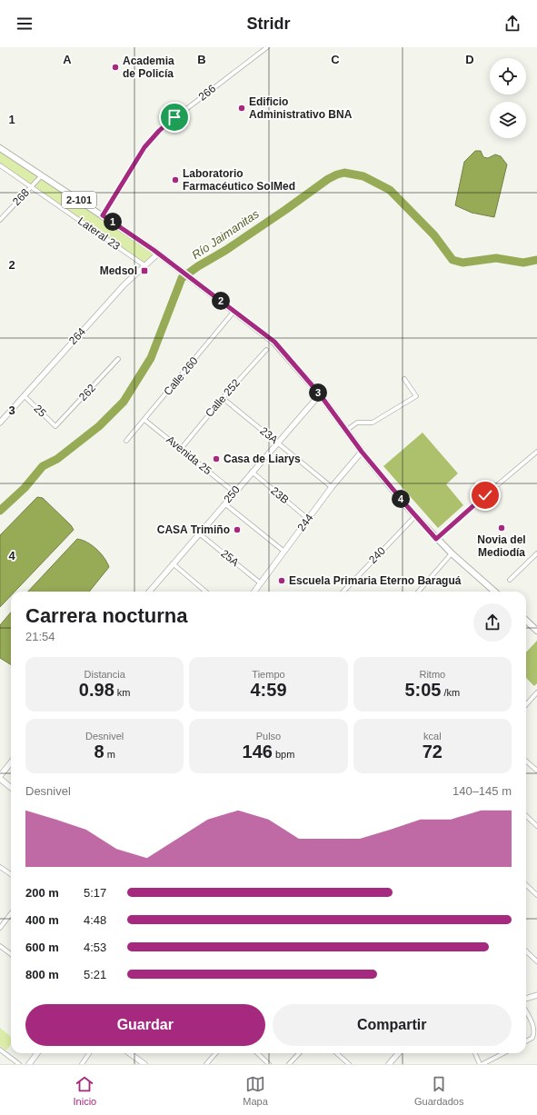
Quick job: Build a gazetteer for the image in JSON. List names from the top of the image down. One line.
{"streets":{"main road":["2-101"],"street":["266","268","Lateral 23","264","Calle 260","262","Calle 252","25","23A","Avenida 25","250","23B","244","240","25A"]},"crossings":[["266","2-101"],["268","2-101"],["268","Lateral 23"],["2-101","264"],["2-101","Calle 260"],["2-101","250"],["2-101","244"],["2-101","240"],["Lateral 23","264"],["264","25"],["Calle 260","Avenida 25"],["262","25"],["Calle 252","23A"],["Calle 252","Avenida 25"],["23A","250"],["23A","244"],["Avenida 25","250"],["250","23B"],["250","25A"],["23B","244"],["244","25A"]],"water":["Río Jaimanitas"],"places":{"other":["Academia de Policía","Edificio Administrativo BNA","Laboratorio Farmacéutico SolMed","Casa de Liarys","Novia del Mediodía","CASA Trimiño","Escuela Primaria Eterno Baraguá"],"transit":["Medsol"]},"page":{"header":"Stridr","pins":["1","2","3","4"],"heading":["Carrera nocturna","21:54"],"stats":[["Distancia","0.98 km"],["Tiempo","4:59"],["Ritmo","5:05 /km"],["Desnivel","8 m"],["Pulso","146 bpm"],["kcal","72"]],"chart":["Desnivel","140–145 m"],"list":[{"name":"200 m","note":"5:17"},{"name":"400 m","note":"4:48"},{"name":"600 m","note":"4:53"},{"name":"800 m","note":"5:21"}],"buttons":["Guardar","Compartir"],"tabs":["Inicio","Mapa","Guardados"]},"grid":{"columns":["A","B","C","D"],"rows":["1","2","3","4"]}}
